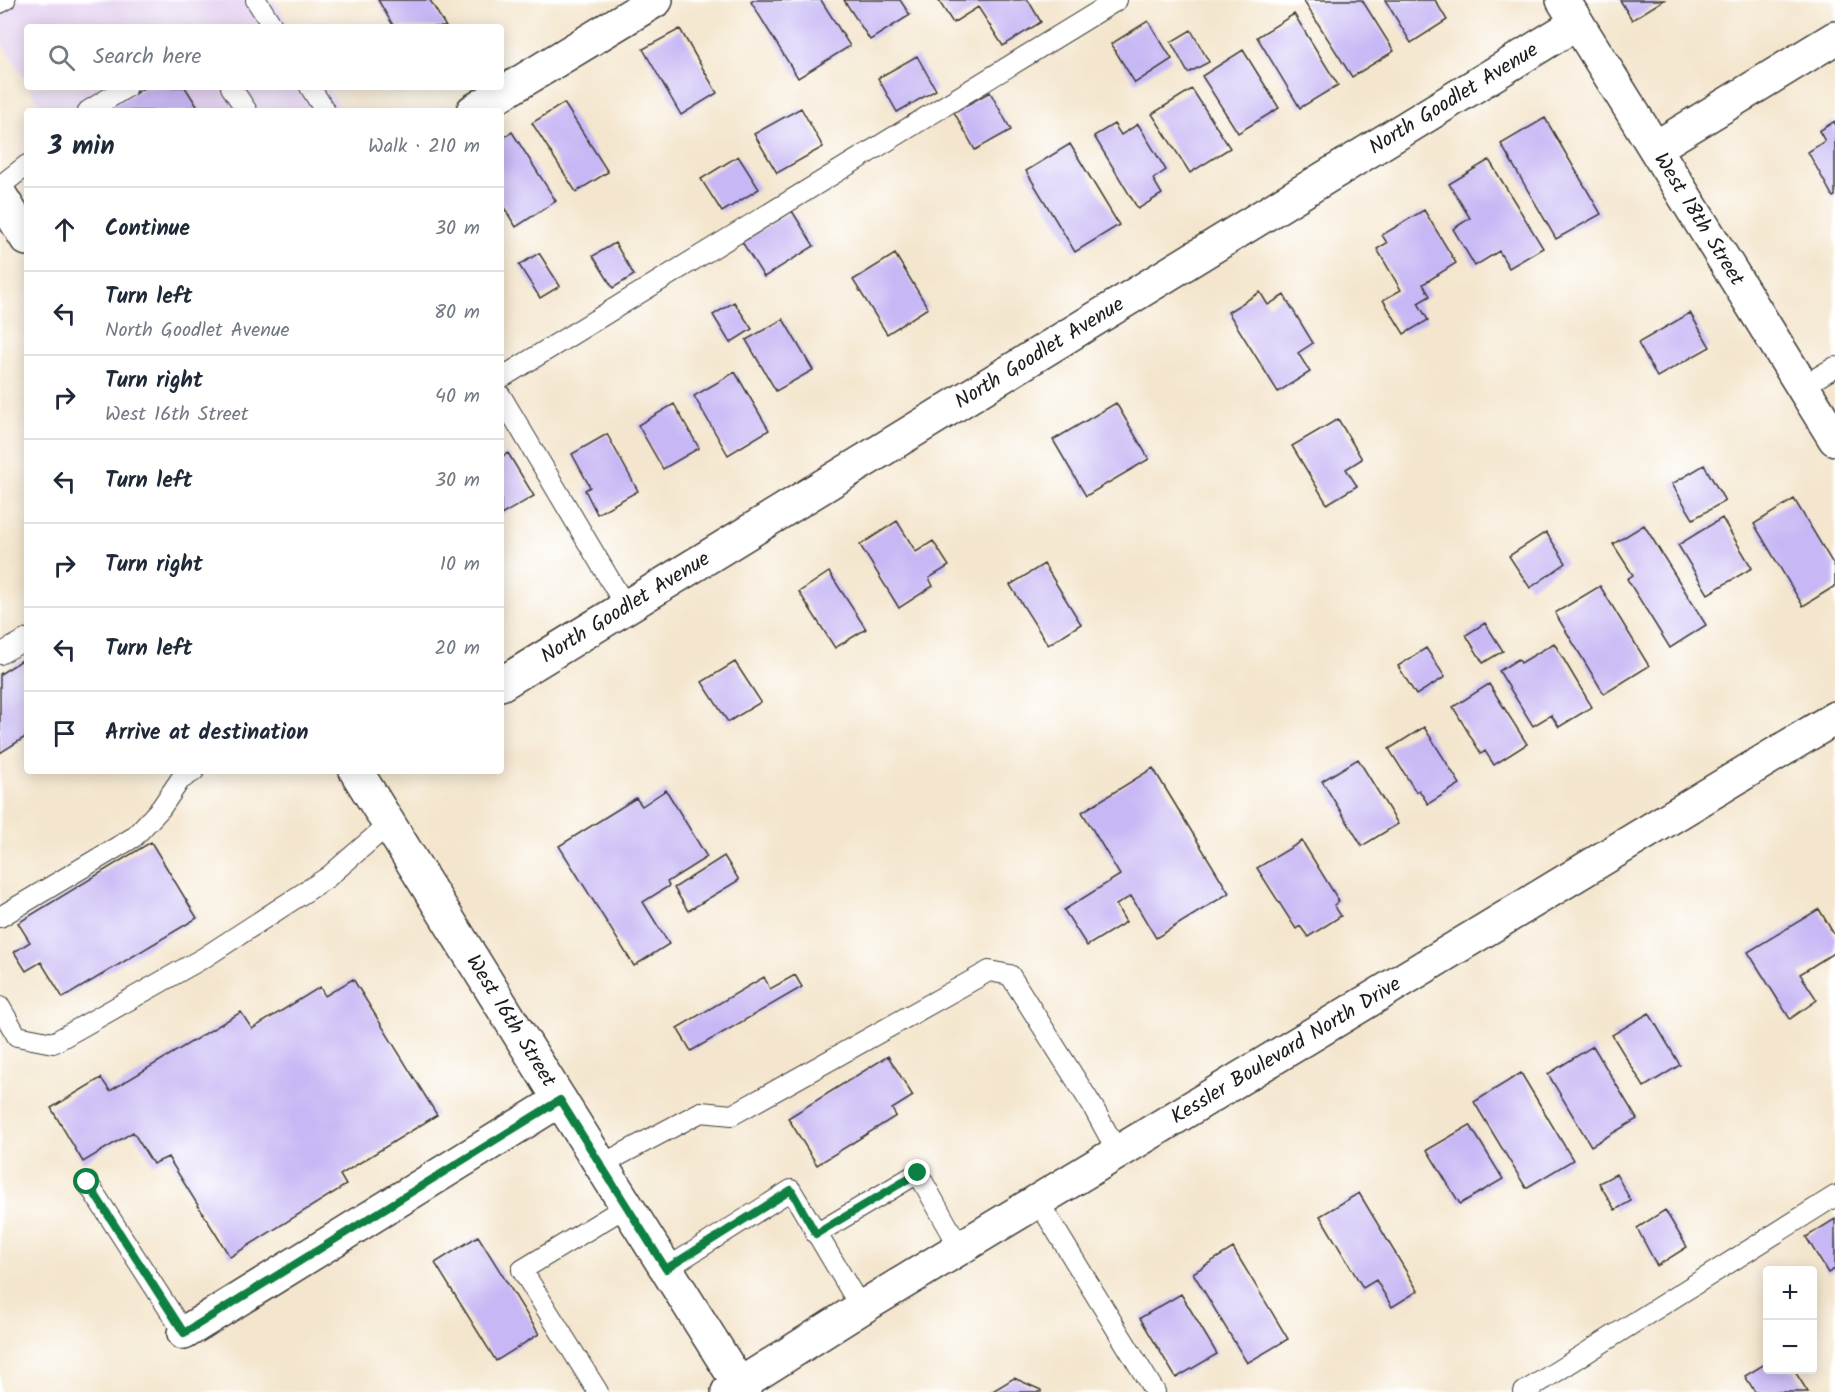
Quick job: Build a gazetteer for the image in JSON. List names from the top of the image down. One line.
{"streets":{"street":["North Goodlet Avenue","West 18th Street","West 16th Street","Kessler Boulevard North Drive"]},"crossings":[["North Goodlet Avenue","West 18th Street"],["West 16th Street","Kessler Boulevard North Drive"]],"page":{"search":"Search here","heading":["3 min","Walk · 210 m"],"list":[["Continue","30 m"],["Turn left","North Goodlet Avenue","80 m"],["Turn right","West 16th Street","40 m"],["Turn left","30 m"],["Turn right","10 m"],["Turn left","20 m"],"Arrive at destination"],"map_buttons":["+","−"]}}
